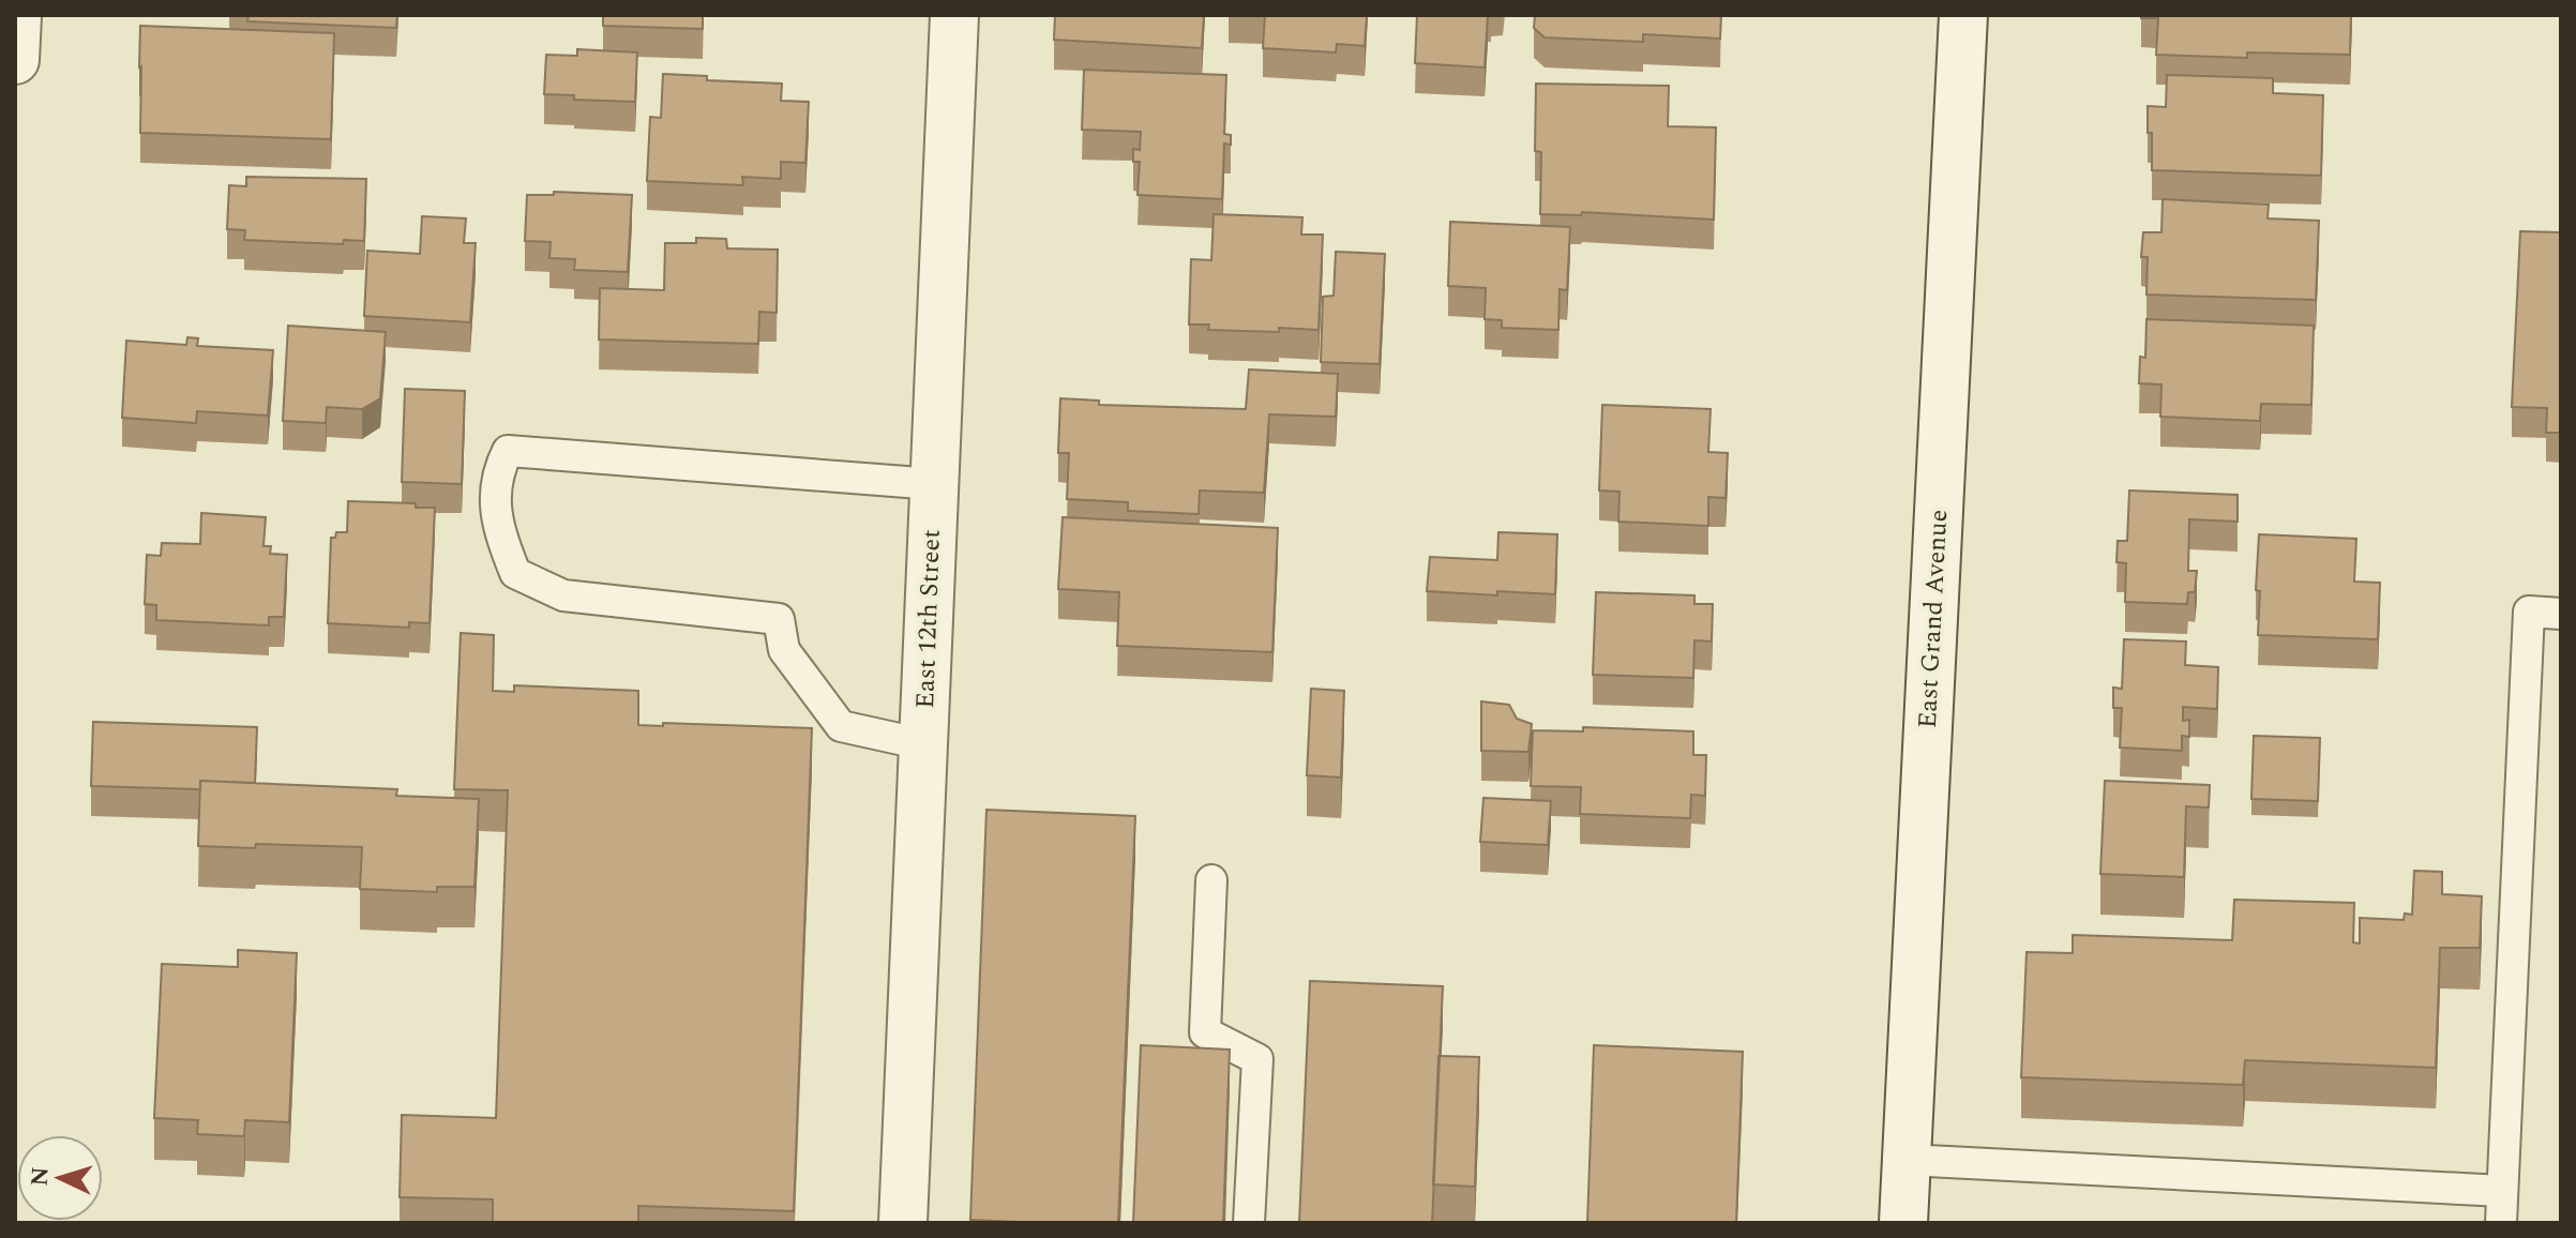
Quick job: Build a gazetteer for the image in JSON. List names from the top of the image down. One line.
{"streets":{"street":["East 12th Street","East Grand Avenue"]},"north":"left"}
